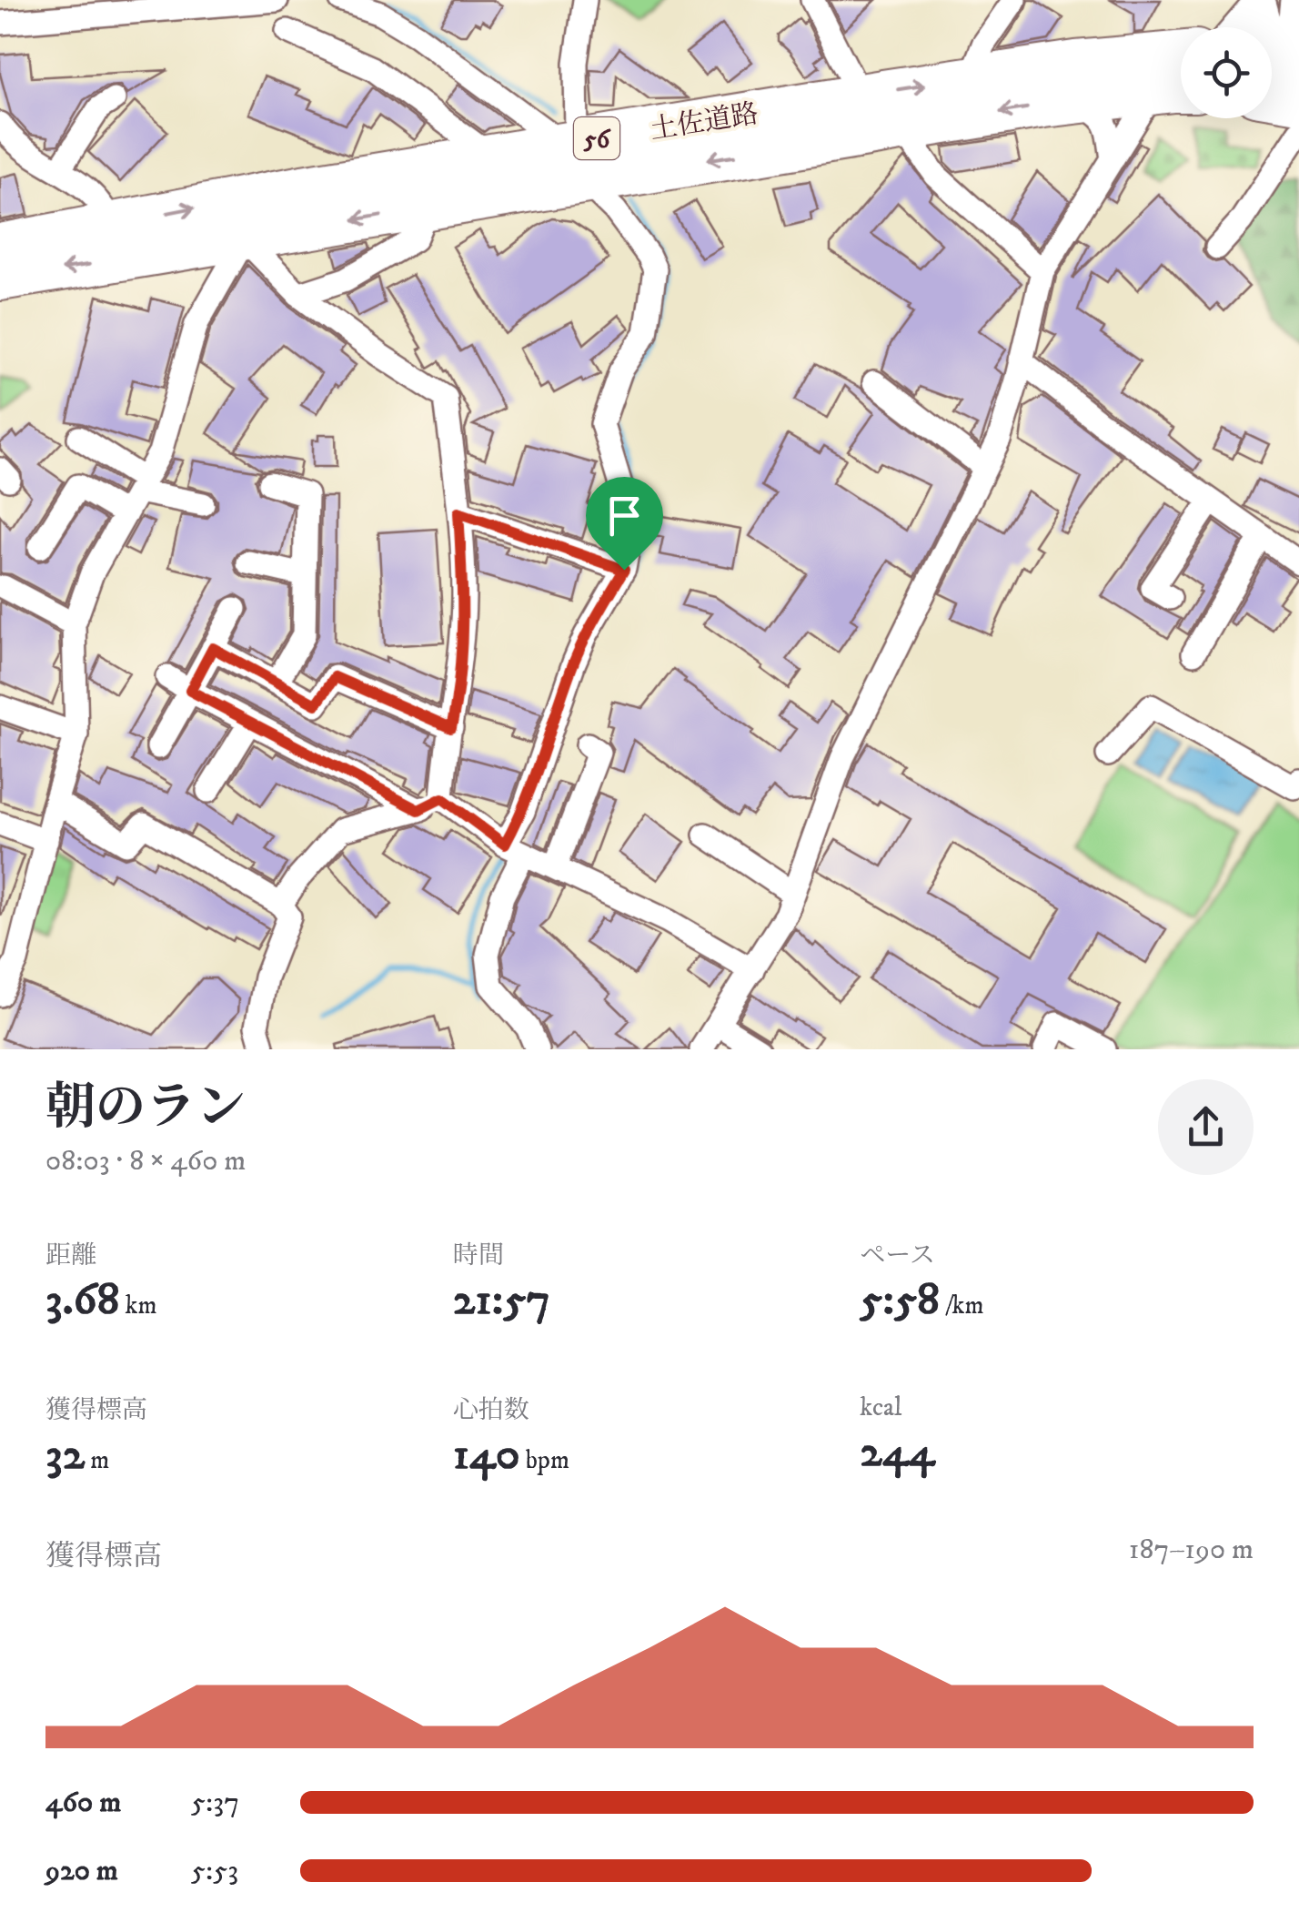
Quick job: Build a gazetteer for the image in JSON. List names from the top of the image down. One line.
{"streets":{"highway":["土佐道路","56"]},"page":{"heading":["朝のラン","08:03 · 8 × 460 m"],"stats":[["距離","3.68 km"],["時間","21:57"],["ペース","5:58 /km"],["獲得標高","32 m"],["心拍数","140 bpm"],["kcal","244"]],"chart":["獲得標高","187–190 m"],"list":[{"name":"460 m","note":"5:37"},{"name":"920 m","note":"5:53"}]}}
